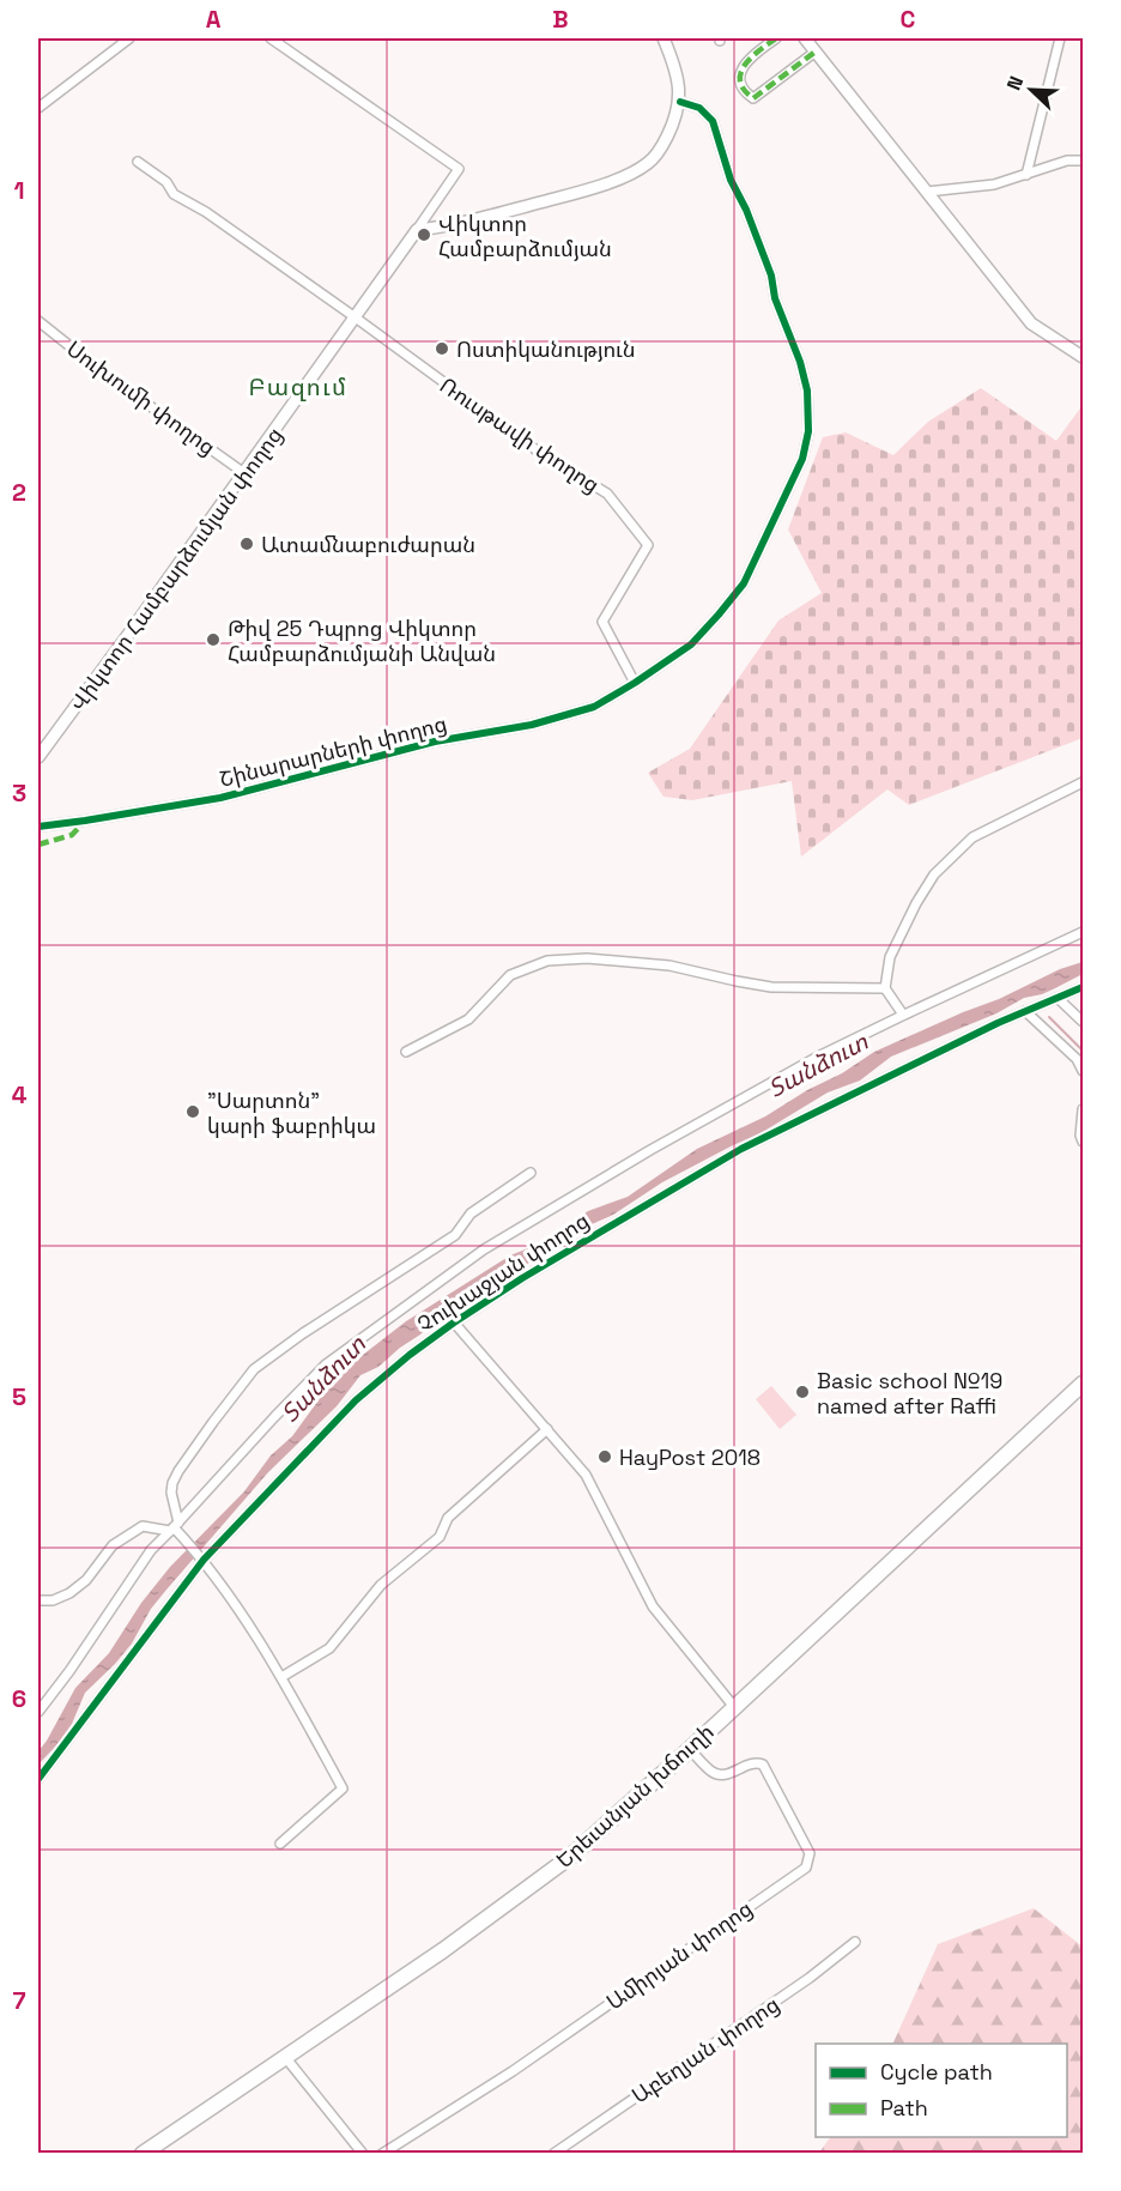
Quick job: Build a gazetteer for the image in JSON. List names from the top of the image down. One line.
{"streets":{"highway":["Երեւանյան խճուղի"],"street":["Սուխումի փողոց","Ռուսթավի փողոց","Վիկտոր Համբարձումյան փողոց","Շինարարների փողոց","Չուխաջյան փողոց","Ամիրյան փողոց","Աբեղյան փողոց"]},"crossings":[["Սուխումի փողոց","Վիկտոր Համբարձումյան փողոց"],["Ռուսթավի փողոց","Վիկտոր Համբարձումյան փողոց"],["Ռուսթավի փողոց","Շինարարների փողոց"],["Երեւանյան խճուղի","Ամիրյան փողոց"]],"districts":["Բազում"],"water":["Տանձուտ"],"places":["Վիկտոր Համբարձումյան","Ոստիկանություն","Ատամնաբուժարան","Թիվ 25 Դպրոց Վիկտոր Համբարձումյանի Անվան","\"Սարտոն\" կարի ֆաբրիկա","Basic school №19 named after Raffi","HayPost 2018"],"legend":["Cycle path","Path"],"north":"top left","grid":{"columns":["A","B","C"],"rows":["1","2","3","4","5","6","7"]}}
